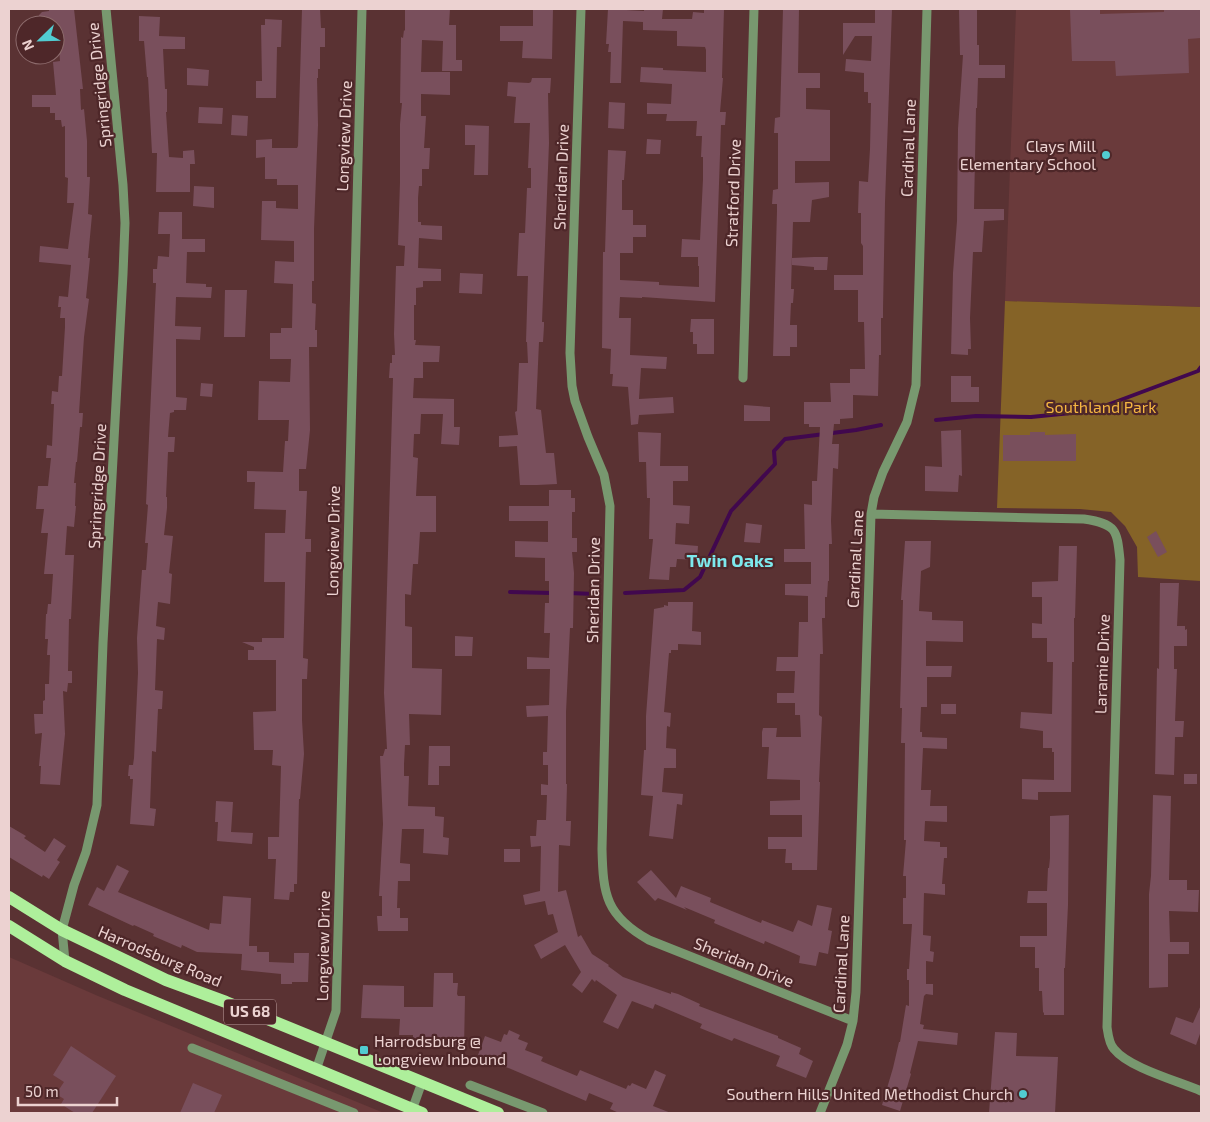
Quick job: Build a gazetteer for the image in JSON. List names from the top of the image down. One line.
{"streets":{"main road":["Harrodsburg Road","US 68"],"street":["Springridge Drive","Longview Drive","Cardinal Lane","Sheridan Drive","Stratford Drive","Laramie Drive"]},"crossings":[["Springridge Drive","Harrodsburg Road"],["Springridge Drive","US 68"],["Longview Drive","Harrodsburg Road"],["Longview Drive","US 68"],["Cardinal Lane","Sheridan Drive"],["Cardinal Lane","Laramie Drive"]],"districts":["Twin Oaks"],"parks":["Southland Park"],"places":{"other":["Clays Mill Elementary School","Southern Hills United Methodist Church"],"transit":["Harrodsburg @ Longview Inbound"]},"scale_bar":"50 m","north":"bottom left"}
